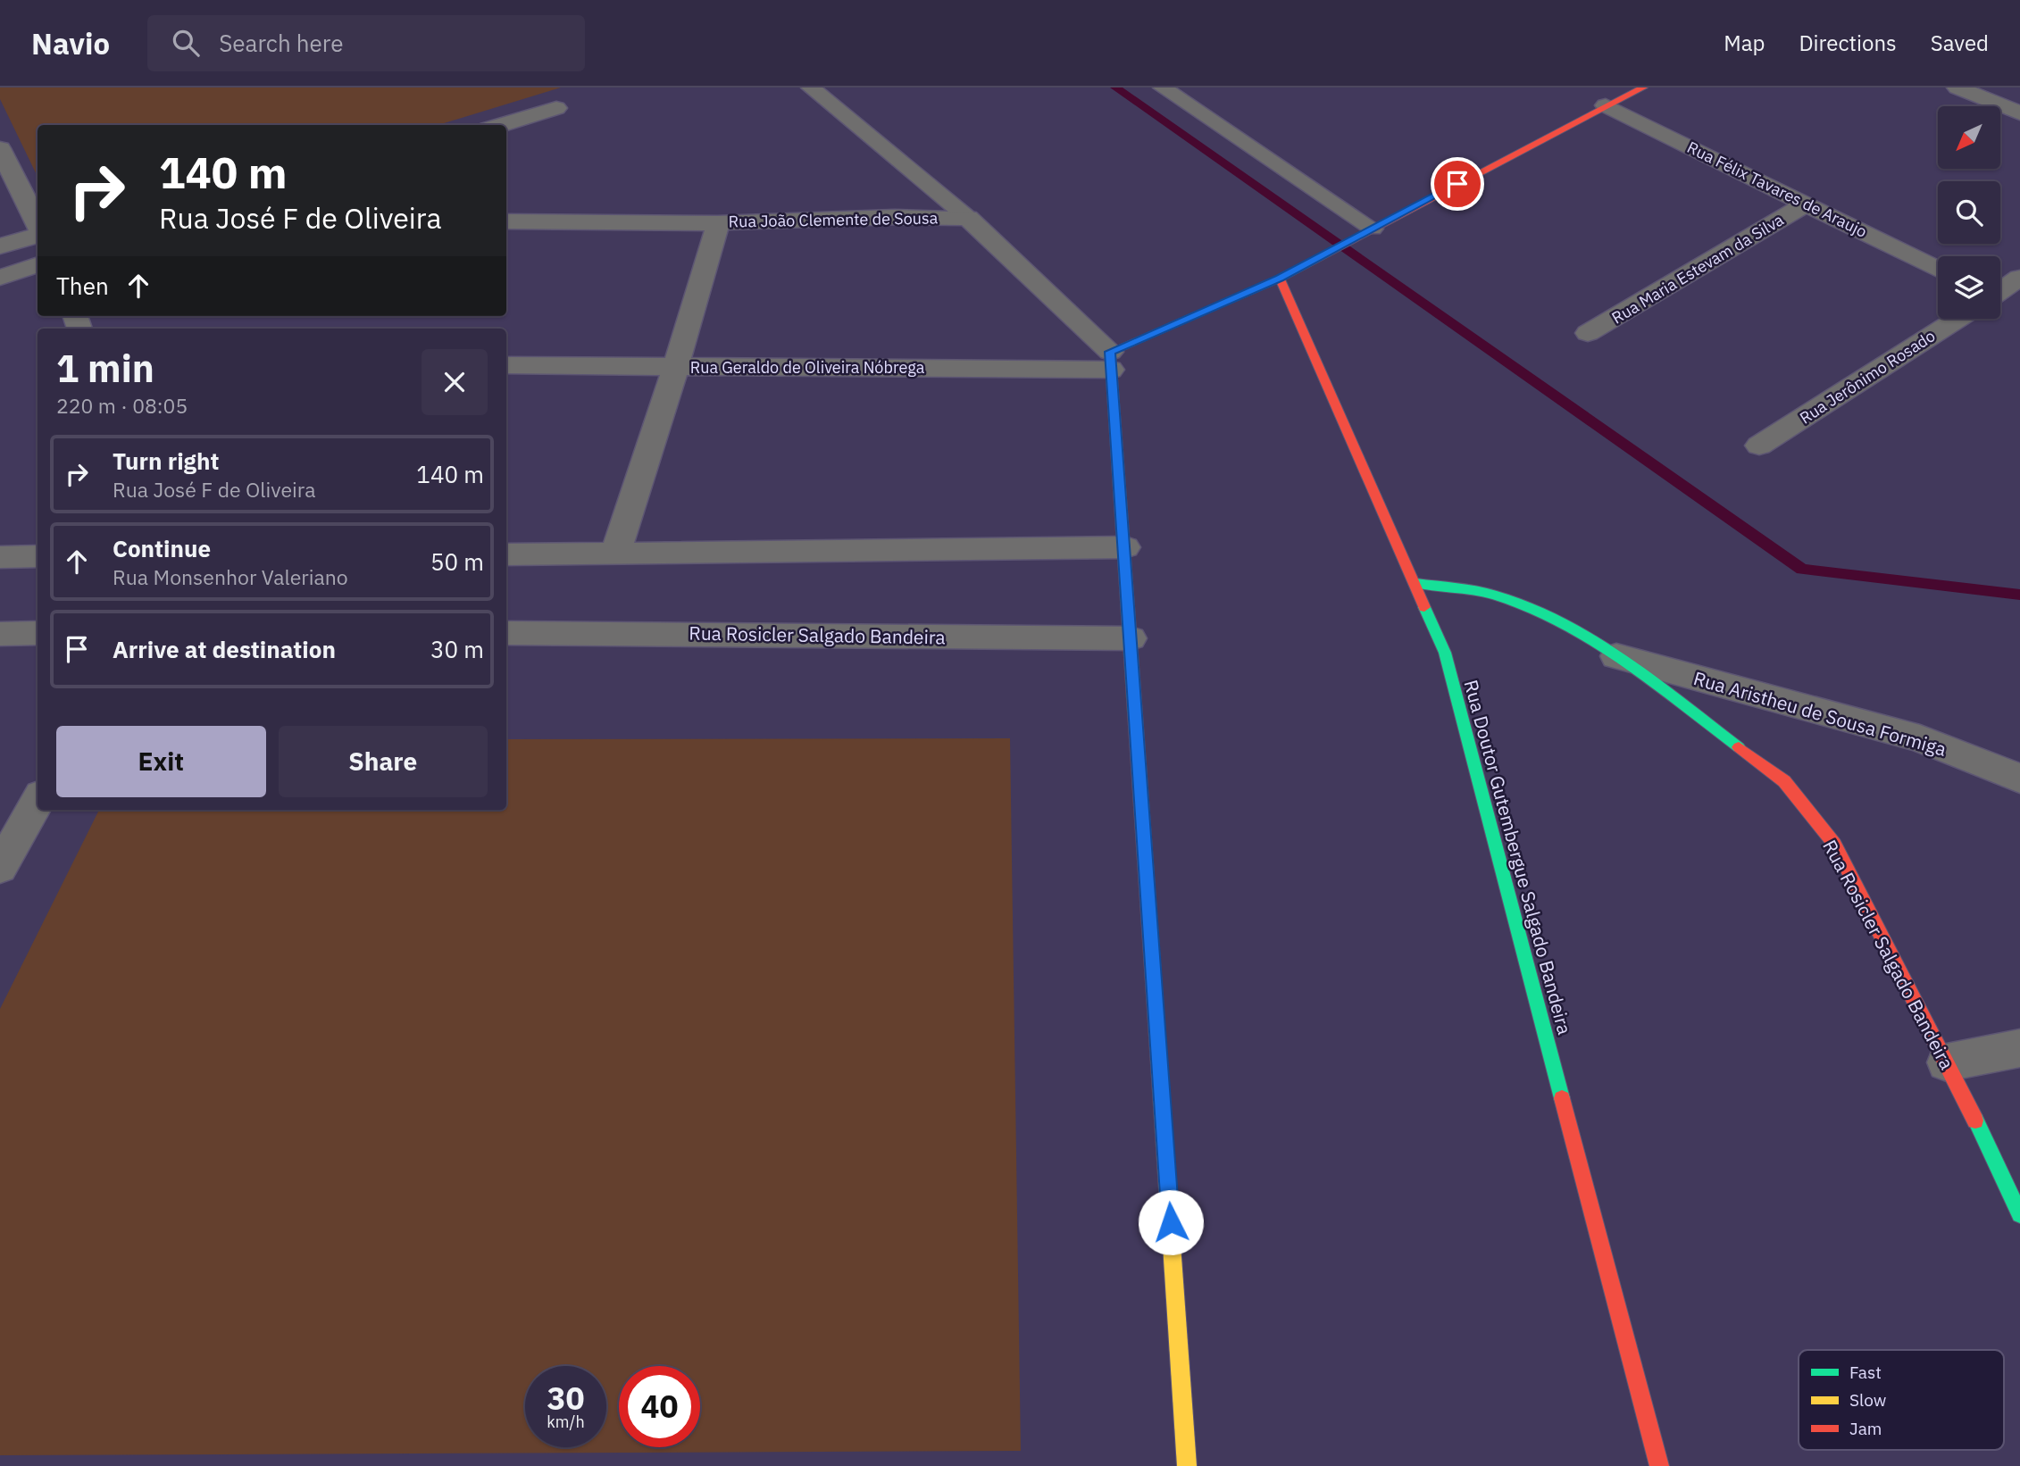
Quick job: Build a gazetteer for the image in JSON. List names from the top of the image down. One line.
{"streets":{"street":["Rua Félix Tavares de Araujo","Rua João Clemente de Sousa","Rua Maria Estevam da Silva","Rua Geraldo de Oliveira Nóbrega","Rua Jerônimo Rosado","Rua Rosicler Salgado Bandeira","Rua Aristheu de Sousa Formiga","Rua Doutor Gutembergue Salgado Bandeira"]},"crossings":[["Rua Félix Tavares de Araujo","Rua Maria Estevam da Silva"],["Rua Rosicler Salgado Bandeira","Rua Aristheu de Sousa Formiga"],["Rua Rosicler Salgado Bandeira","Rua Doutor Gutembergue Salgado Bandeira"]],"legend":["Fast","Slow","Jam"],"north":"bottom left","page":{"header":"Navio","search":"Search here","nav":["Map","Directions","Saved"],"turn":["140 m","Rua José F de Oliveira"],"then":"Then","heading":["1 min","220 m · 08:05"],"list":[{"name":"Turn right","note":"Rua José F de Oliveira","value":"140 m"},{"name":"Continue","note":"Rua Monsenhor Valeriano","value":"50 m"},{"name":"Arrive at destination","value":"30 m"}],"buttons":["Exit","Share"],"speed":"30 km/h","limit":"40"}}
